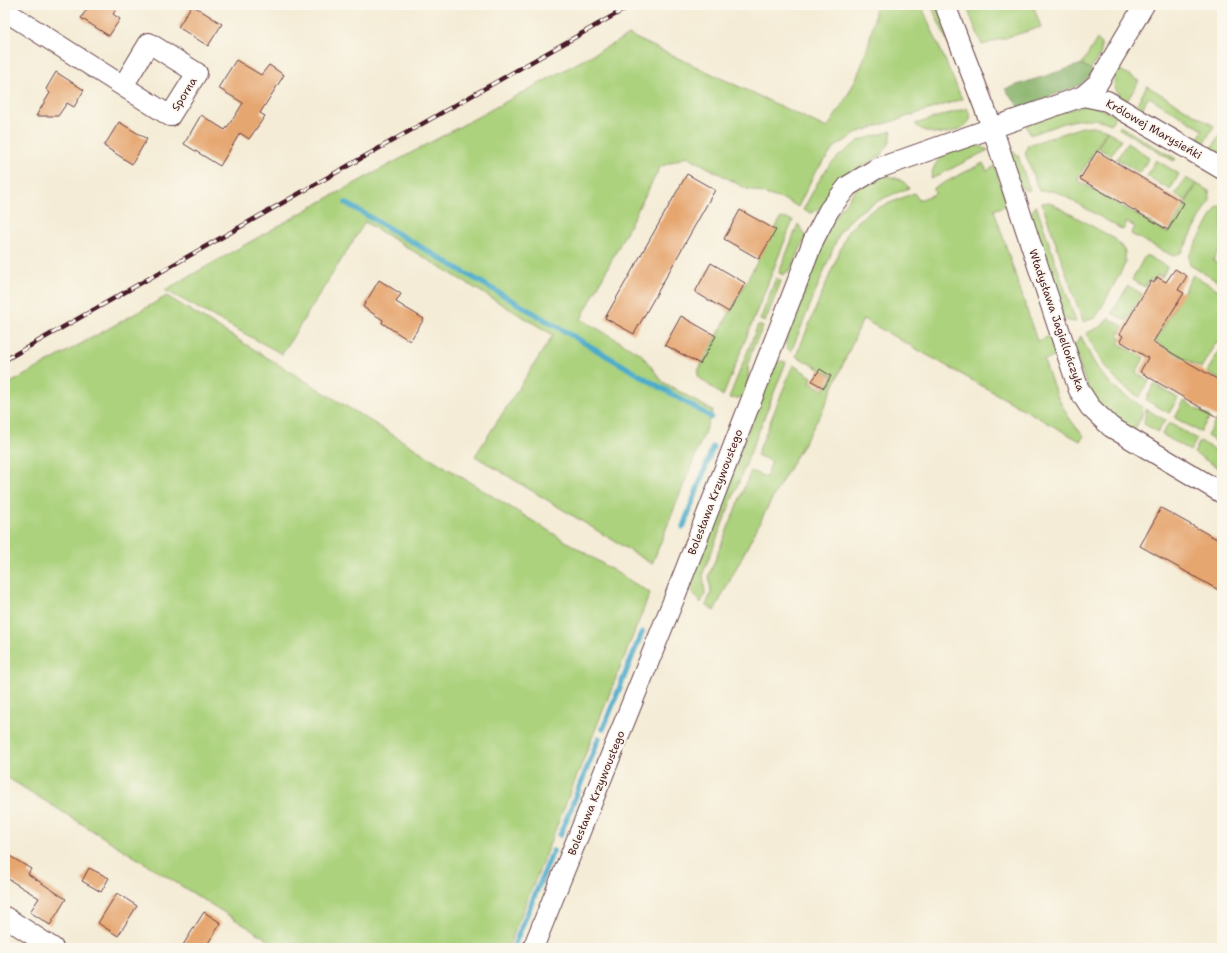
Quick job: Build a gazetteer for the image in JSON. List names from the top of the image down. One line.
{"streets":{"street":["Królowej Marysieńki","Władysława Jagiellończyka","Bolesława Krzywoustego"]},"crossings":[["Królowej Marysieńki","Bolesława Krzywoustego"],["Władysława Jagiellończyka","Bolesława Krzywoustego"]]}
